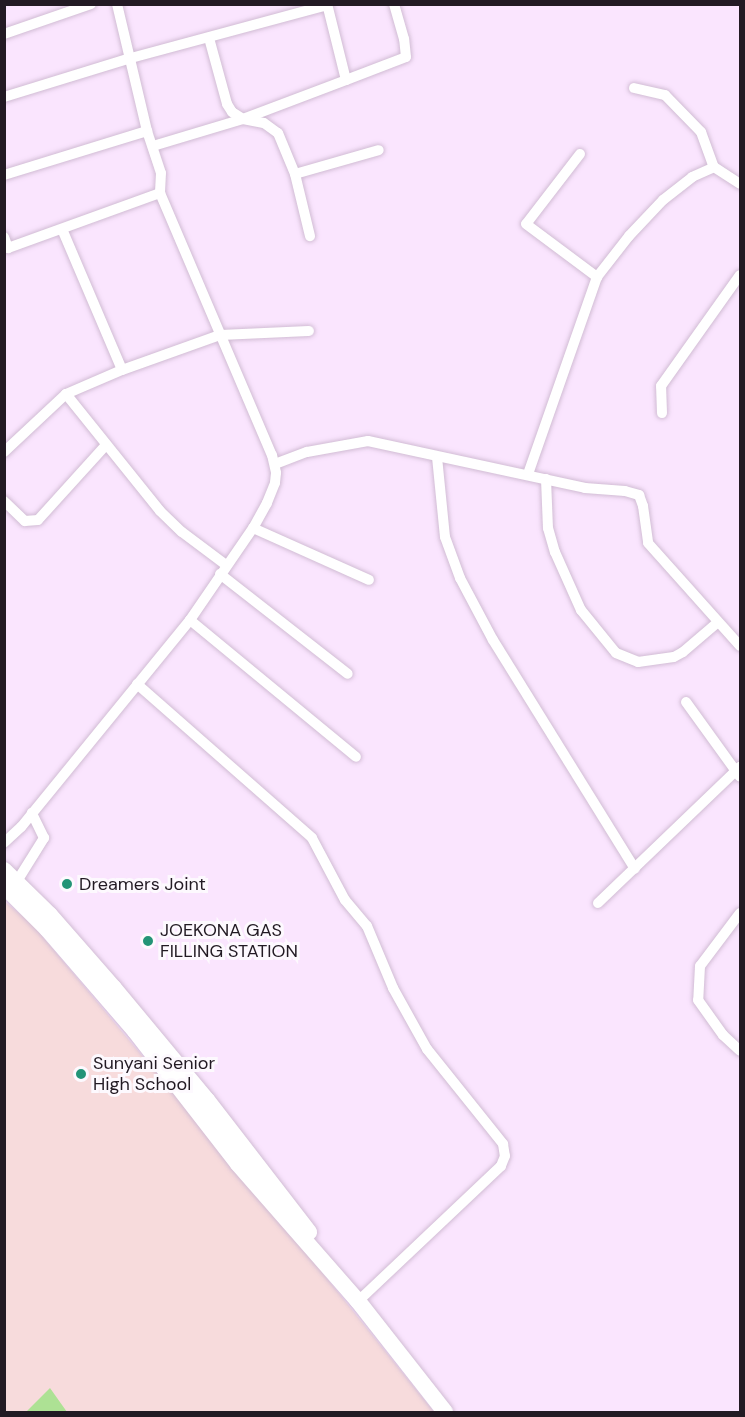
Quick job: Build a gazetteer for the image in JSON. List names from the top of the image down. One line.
{"places":["Dreamers Joint","JOEKONA GAS FILLING STATION","Sunyani Senior High School"]}
